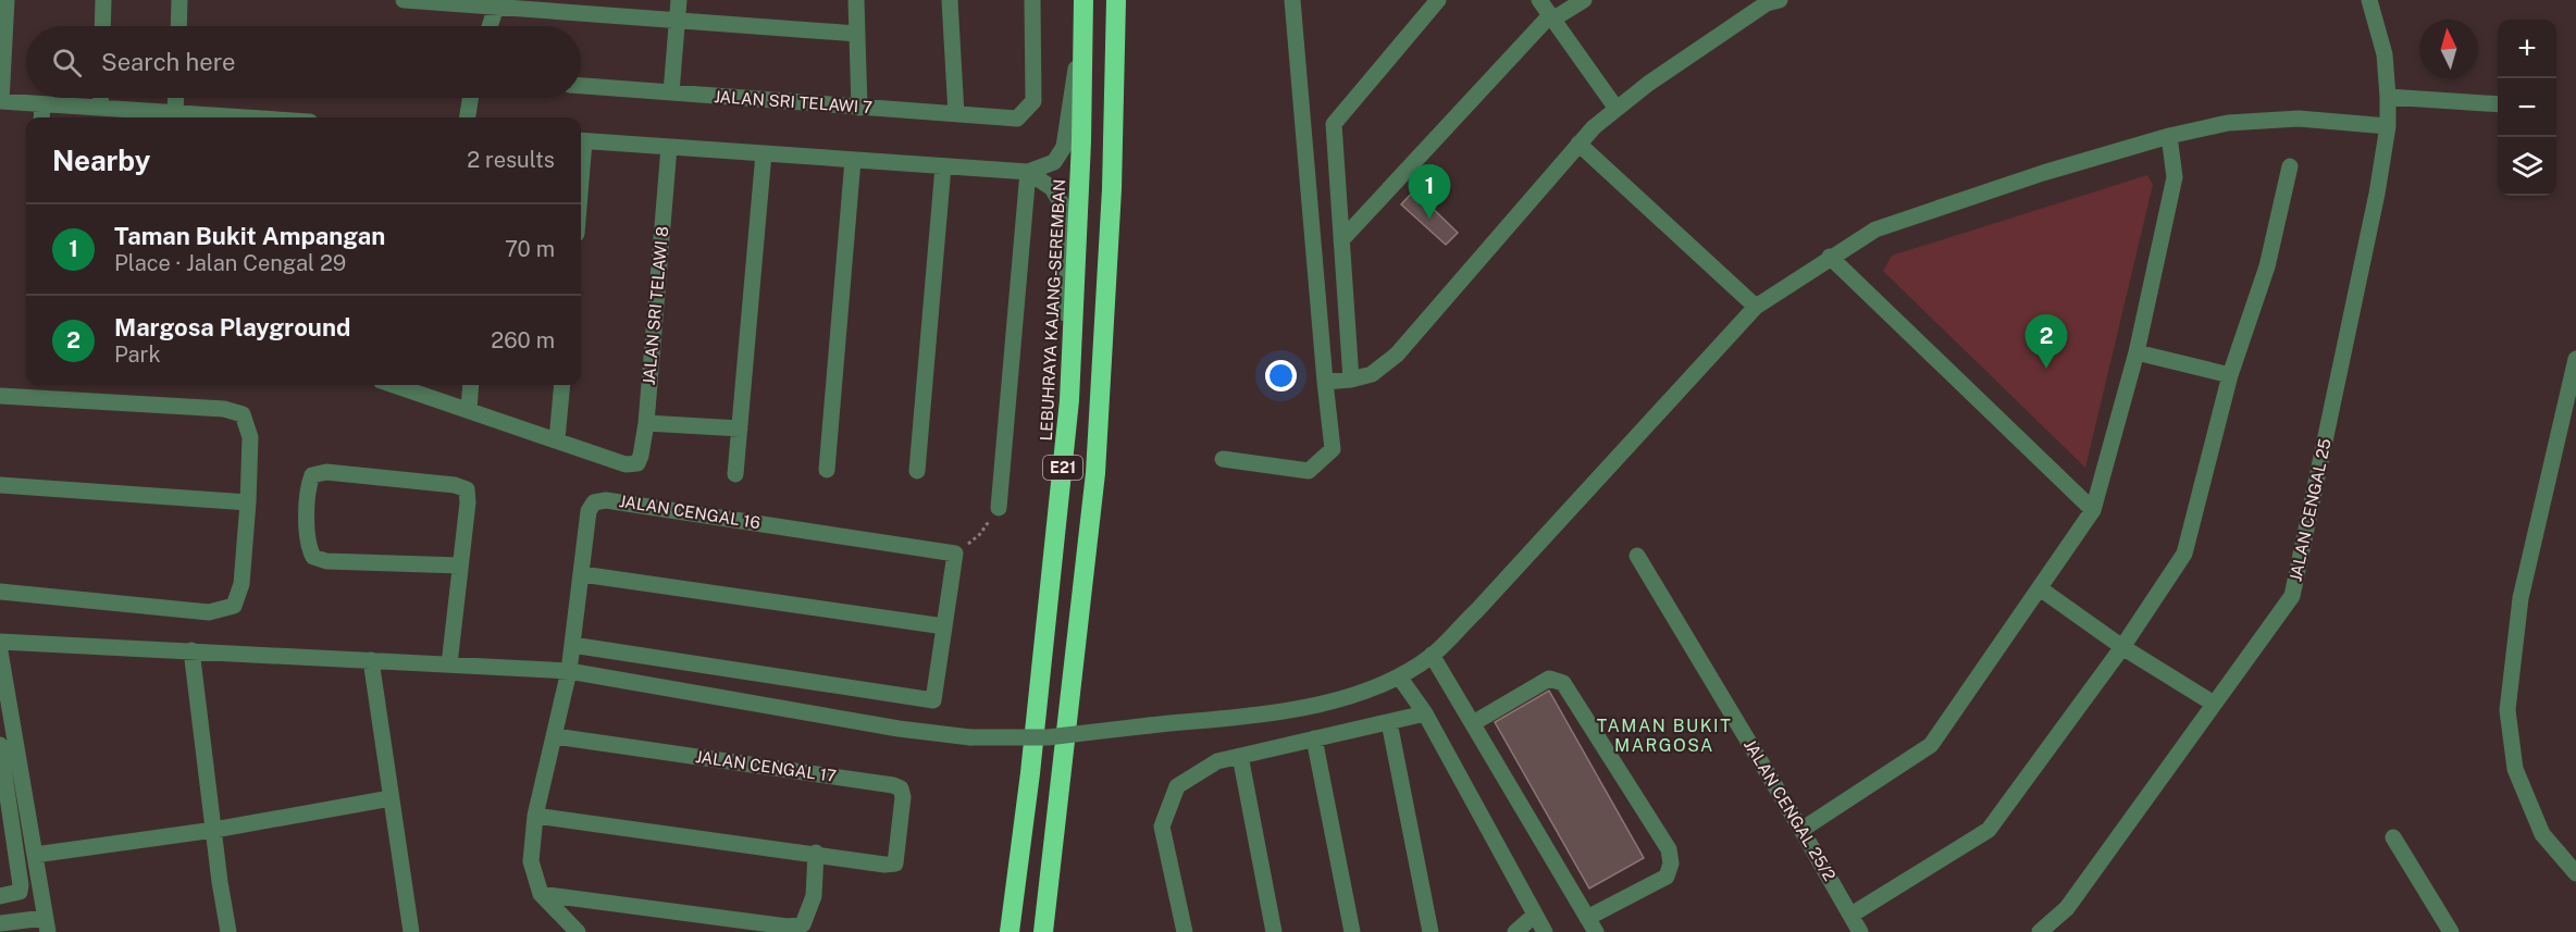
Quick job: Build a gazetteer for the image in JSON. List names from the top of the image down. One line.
{"streets":{"highway":["LEBUHRAYA KAJANG-SEREMBAN","E21"],"street":["JALAN SRI TELAWI 7","JALAN SRI TELAWI 8","JALAN CENGAL 25","JALAN CENGAL 16","JALAN CENGAL 17","JALAN CENGAL 25/2"]},"crossings":[["JALAN CENGAL 16","JALAN CENGAL 17"]],"districts":["TAMAN BUKIT MARGOSA"],"north":"top","page":{"map_buttons":["+","−"],"search":"Search here","heading":["Nearby","2 results"],"pins":["1","2"],"list":[{"mark":"1","name":"Taman Bukit Ampangan","note":"Place · Jalan Cengal 29","value":"70 m"},{"mark":"2","name":"Margosa Playground","note":"Park","value":"260 m"}]}}
